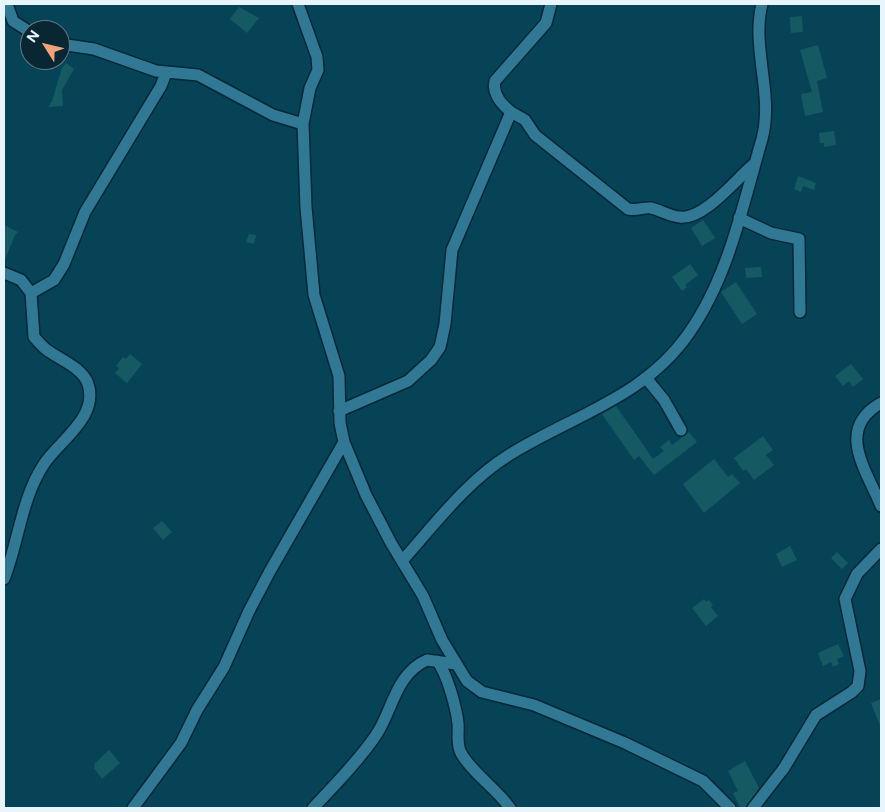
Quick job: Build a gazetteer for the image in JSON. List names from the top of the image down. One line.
{"north":"top left"}
